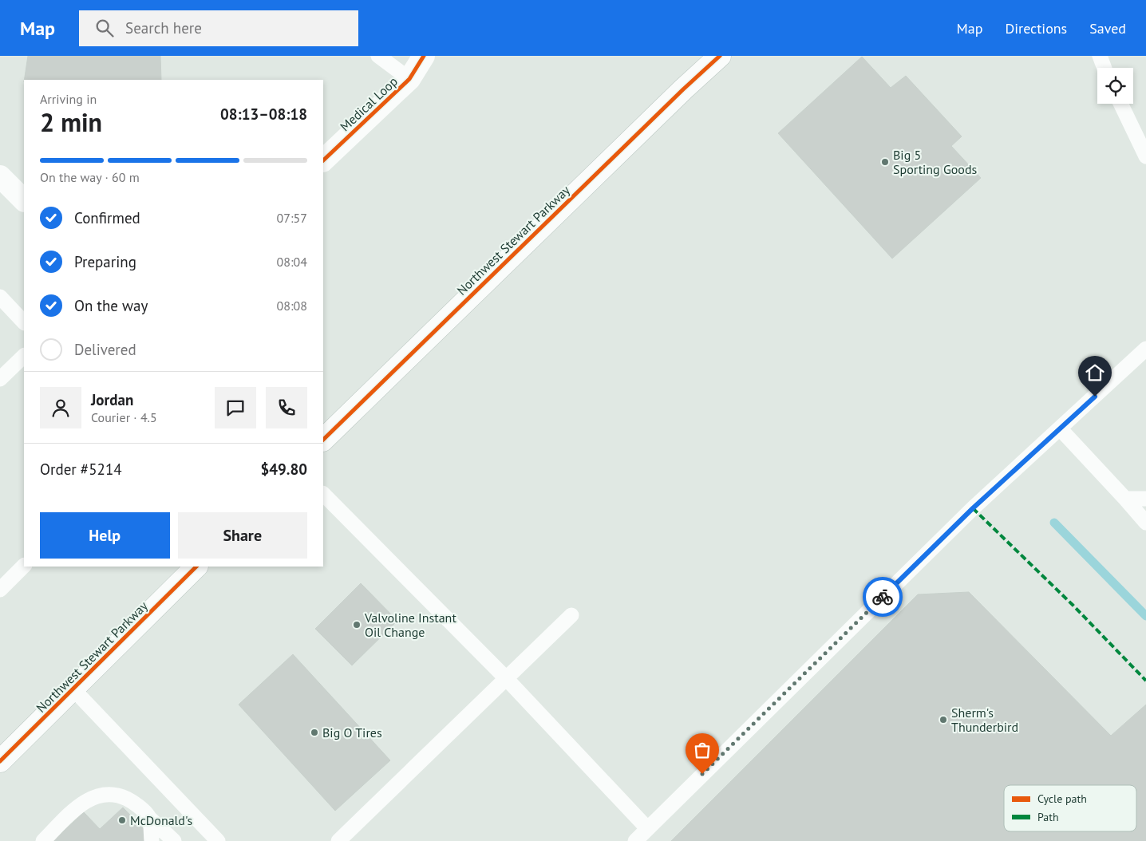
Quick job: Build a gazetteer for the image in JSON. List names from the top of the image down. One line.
{"streets":{"main road":["Medical Loop","Northwest Stewart Parkway"]},"places":["Big 5 Sporting Goods","Valvoline Instant Oil Change","Sherm's Thunderbird","Big O Tires","McDonald's"],"legend":["Cycle path","Path"],"page":{"header":"Map","search":"Search here","nav":["Map","Directions","Saved"],"heading":["2 min","Arriving in","08:13–08:18"],"panel":["Jordan","Courier · 4.5","Order #5214","$49.80"],"bar":"On the way · 60 m","list":[["Confirmed","07:57"],["Preparing","08:04"],["On the way","08:08"],"Delivered"],"buttons":["Help","Share"]}}
